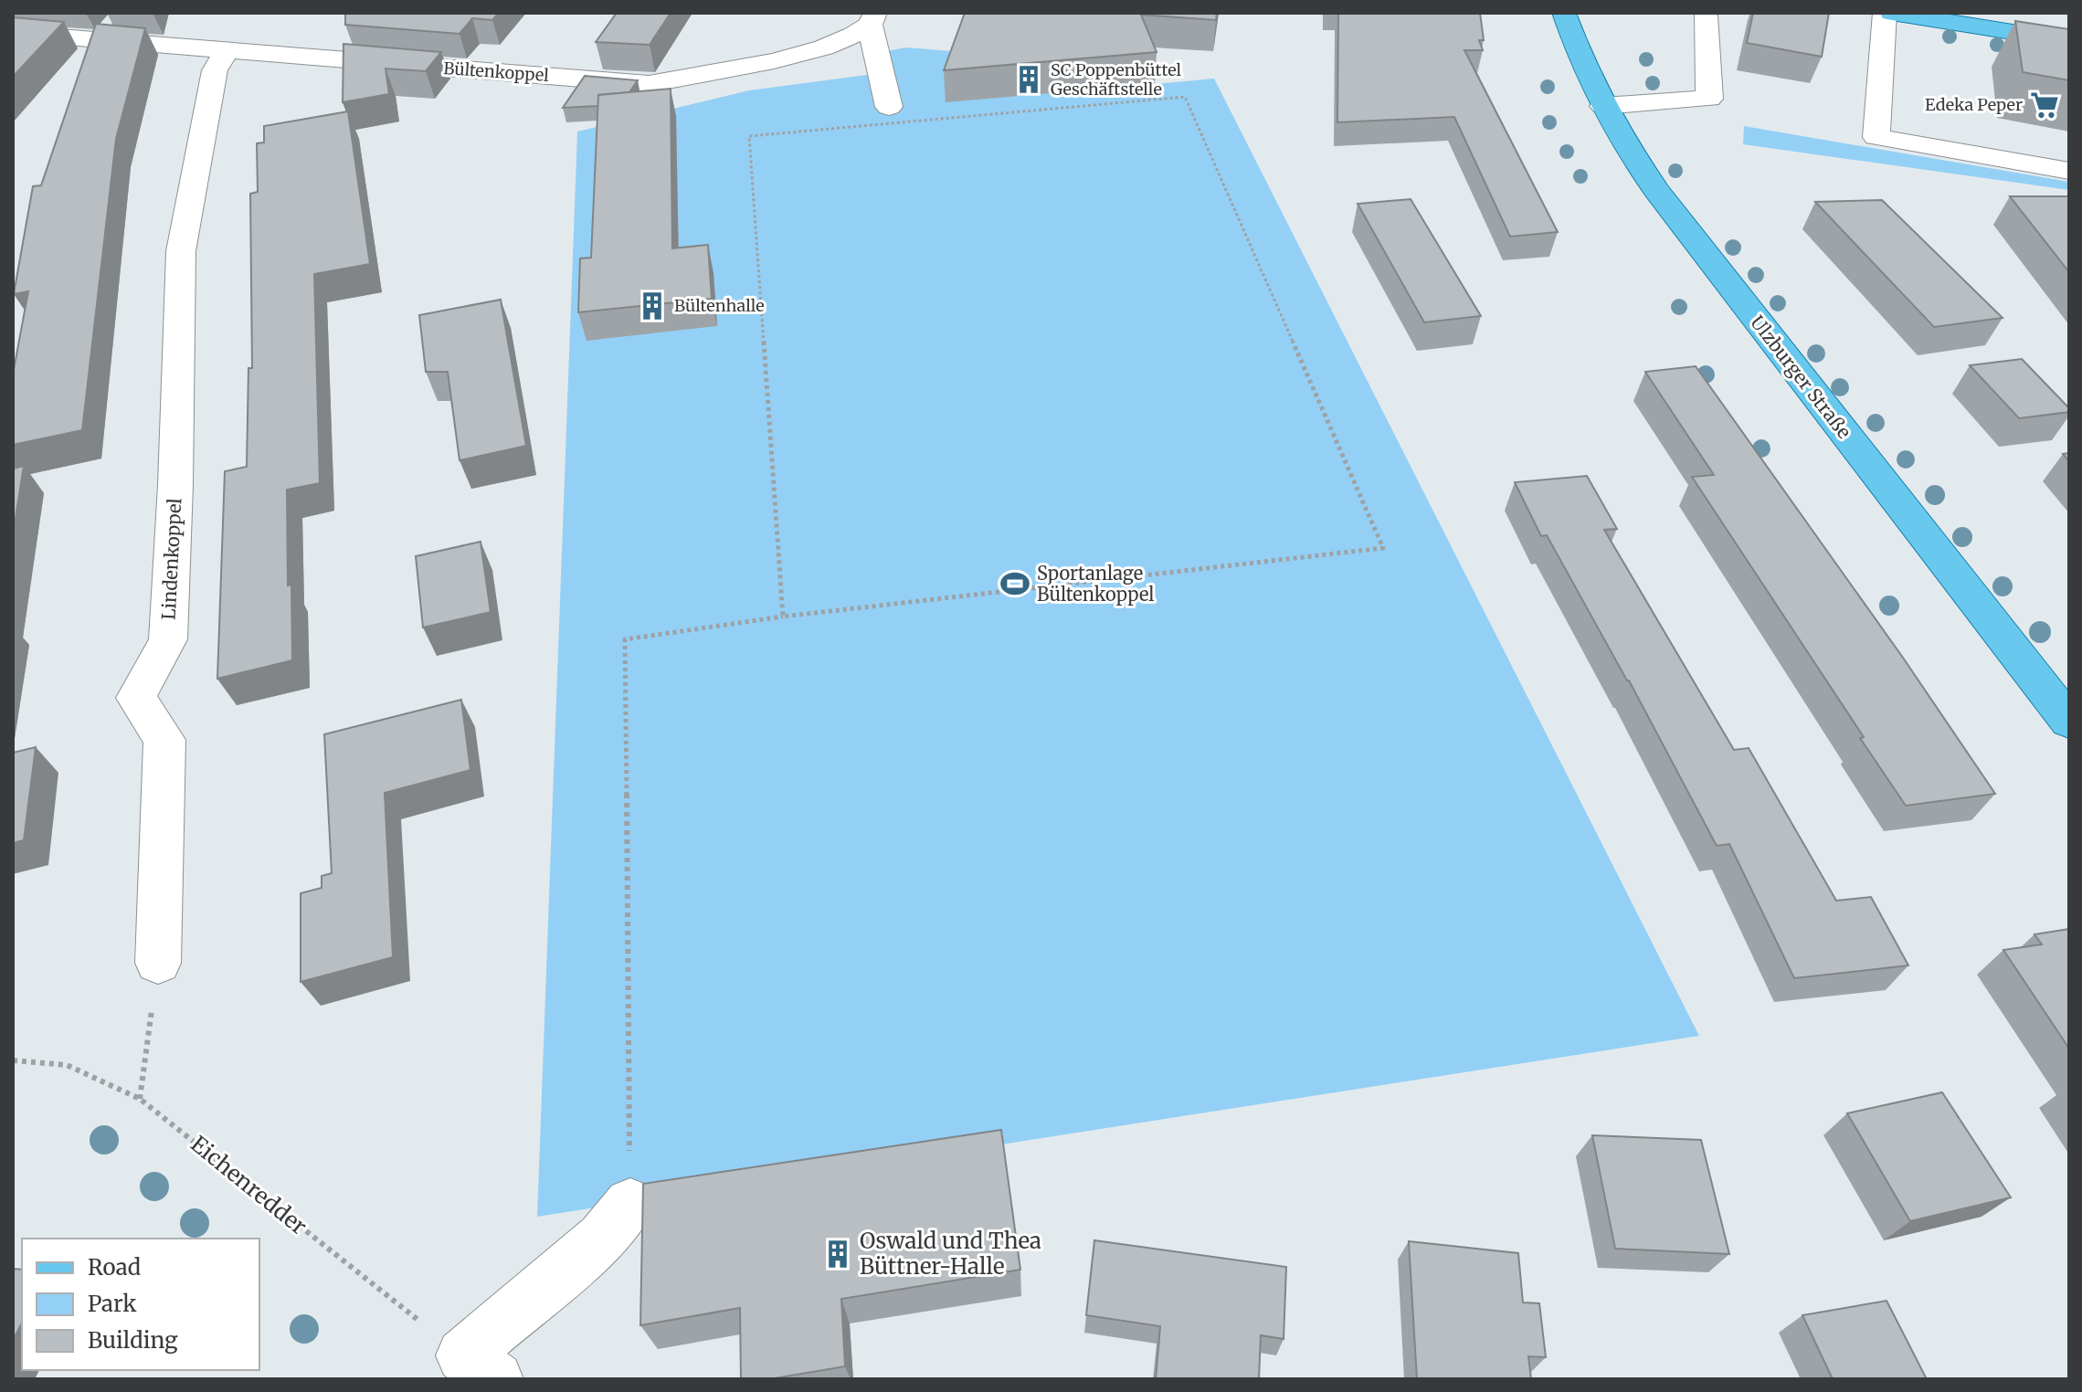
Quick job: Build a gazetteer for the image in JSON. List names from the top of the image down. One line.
{"streets":{"main road":["Ulzburger Straße"],"street":["Bültenkoppel","Lindenkoppel"],"path":["Eichenredder"]},"crossings":[["Bültenkoppel","Lindenkoppel"]],"places":{"building":["SC Poppenbüttel Geschäftstelle","Bültenhalle","Oswald und Thea Büttner-Halle"],"supermarket":["Edeka Peper"],"sports":["Sportanlage Bültenkoppel"]},"legend":["Road","Park","Building"]}
